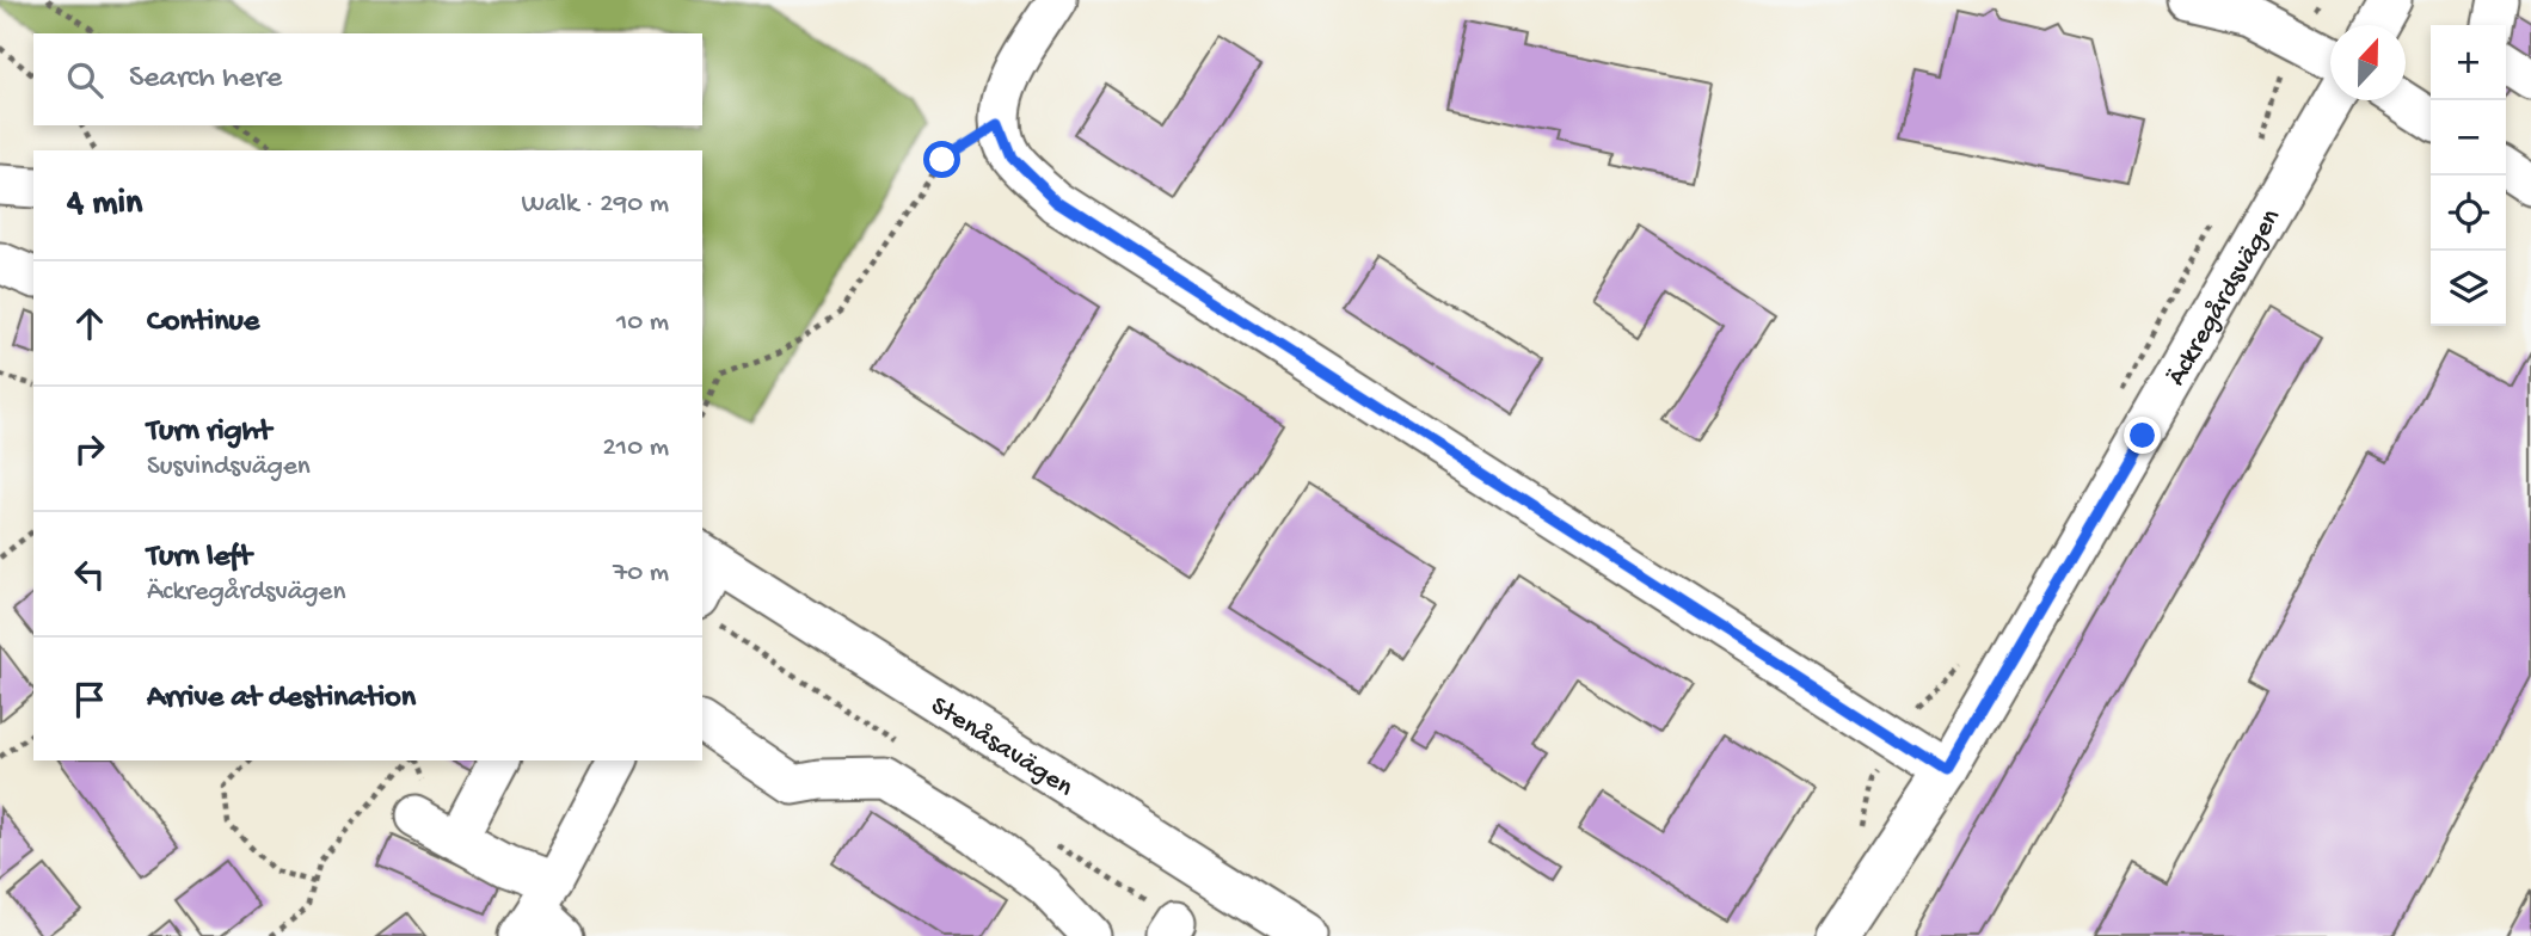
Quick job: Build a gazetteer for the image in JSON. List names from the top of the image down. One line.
{"streets":{"street":["Äckregårdsvägen","Stenåsavägen"]},"north":"top","page":{"map_buttons":["+","−"],"search":"Search here","heading":["4 min","Walk · 290 m"],"list":[["Continue","10 m"],["Turn right","Susvindsvägen","210 m"],["Turn left","Äckregårdsvägen","70 m"],"Arrive at destination"]}}
